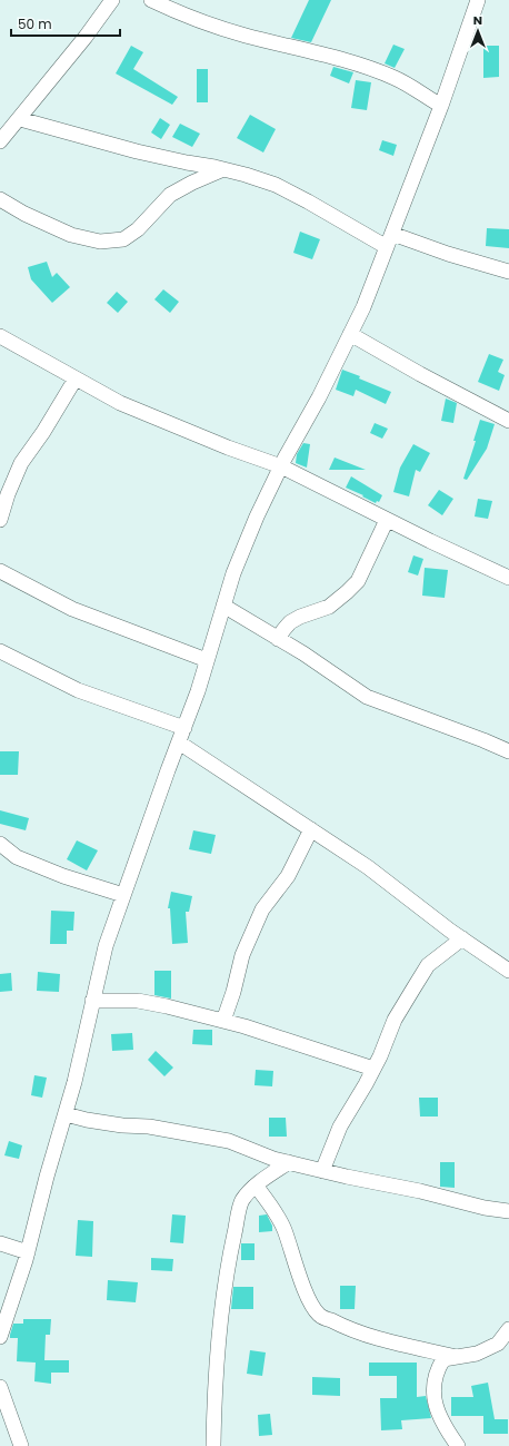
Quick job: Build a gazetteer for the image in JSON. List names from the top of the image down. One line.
{"scale_bar":"50 m","north":"top"}
